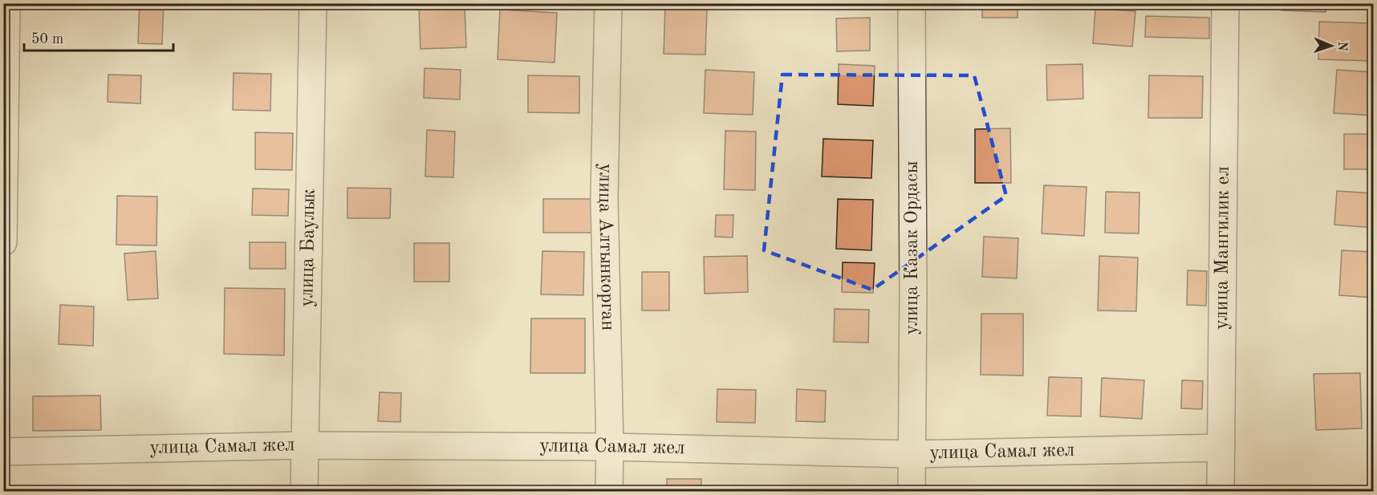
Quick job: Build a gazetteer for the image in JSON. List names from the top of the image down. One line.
{"streets":{"street":["улица Баулык","улица Мангилик ел","улица Алтынкорган","улица Казак Ордасы","улица Самал жел"]},"crossings":[["улица Баулык","улица Самал жел"],["улица Мангилик ел","улица Самал жел"],["улица Алтынкорган","улица Самал жел"],["улица Казак Ордасы","улица Самал жел"]],"scale_bar":"50 m","north":"right"}
